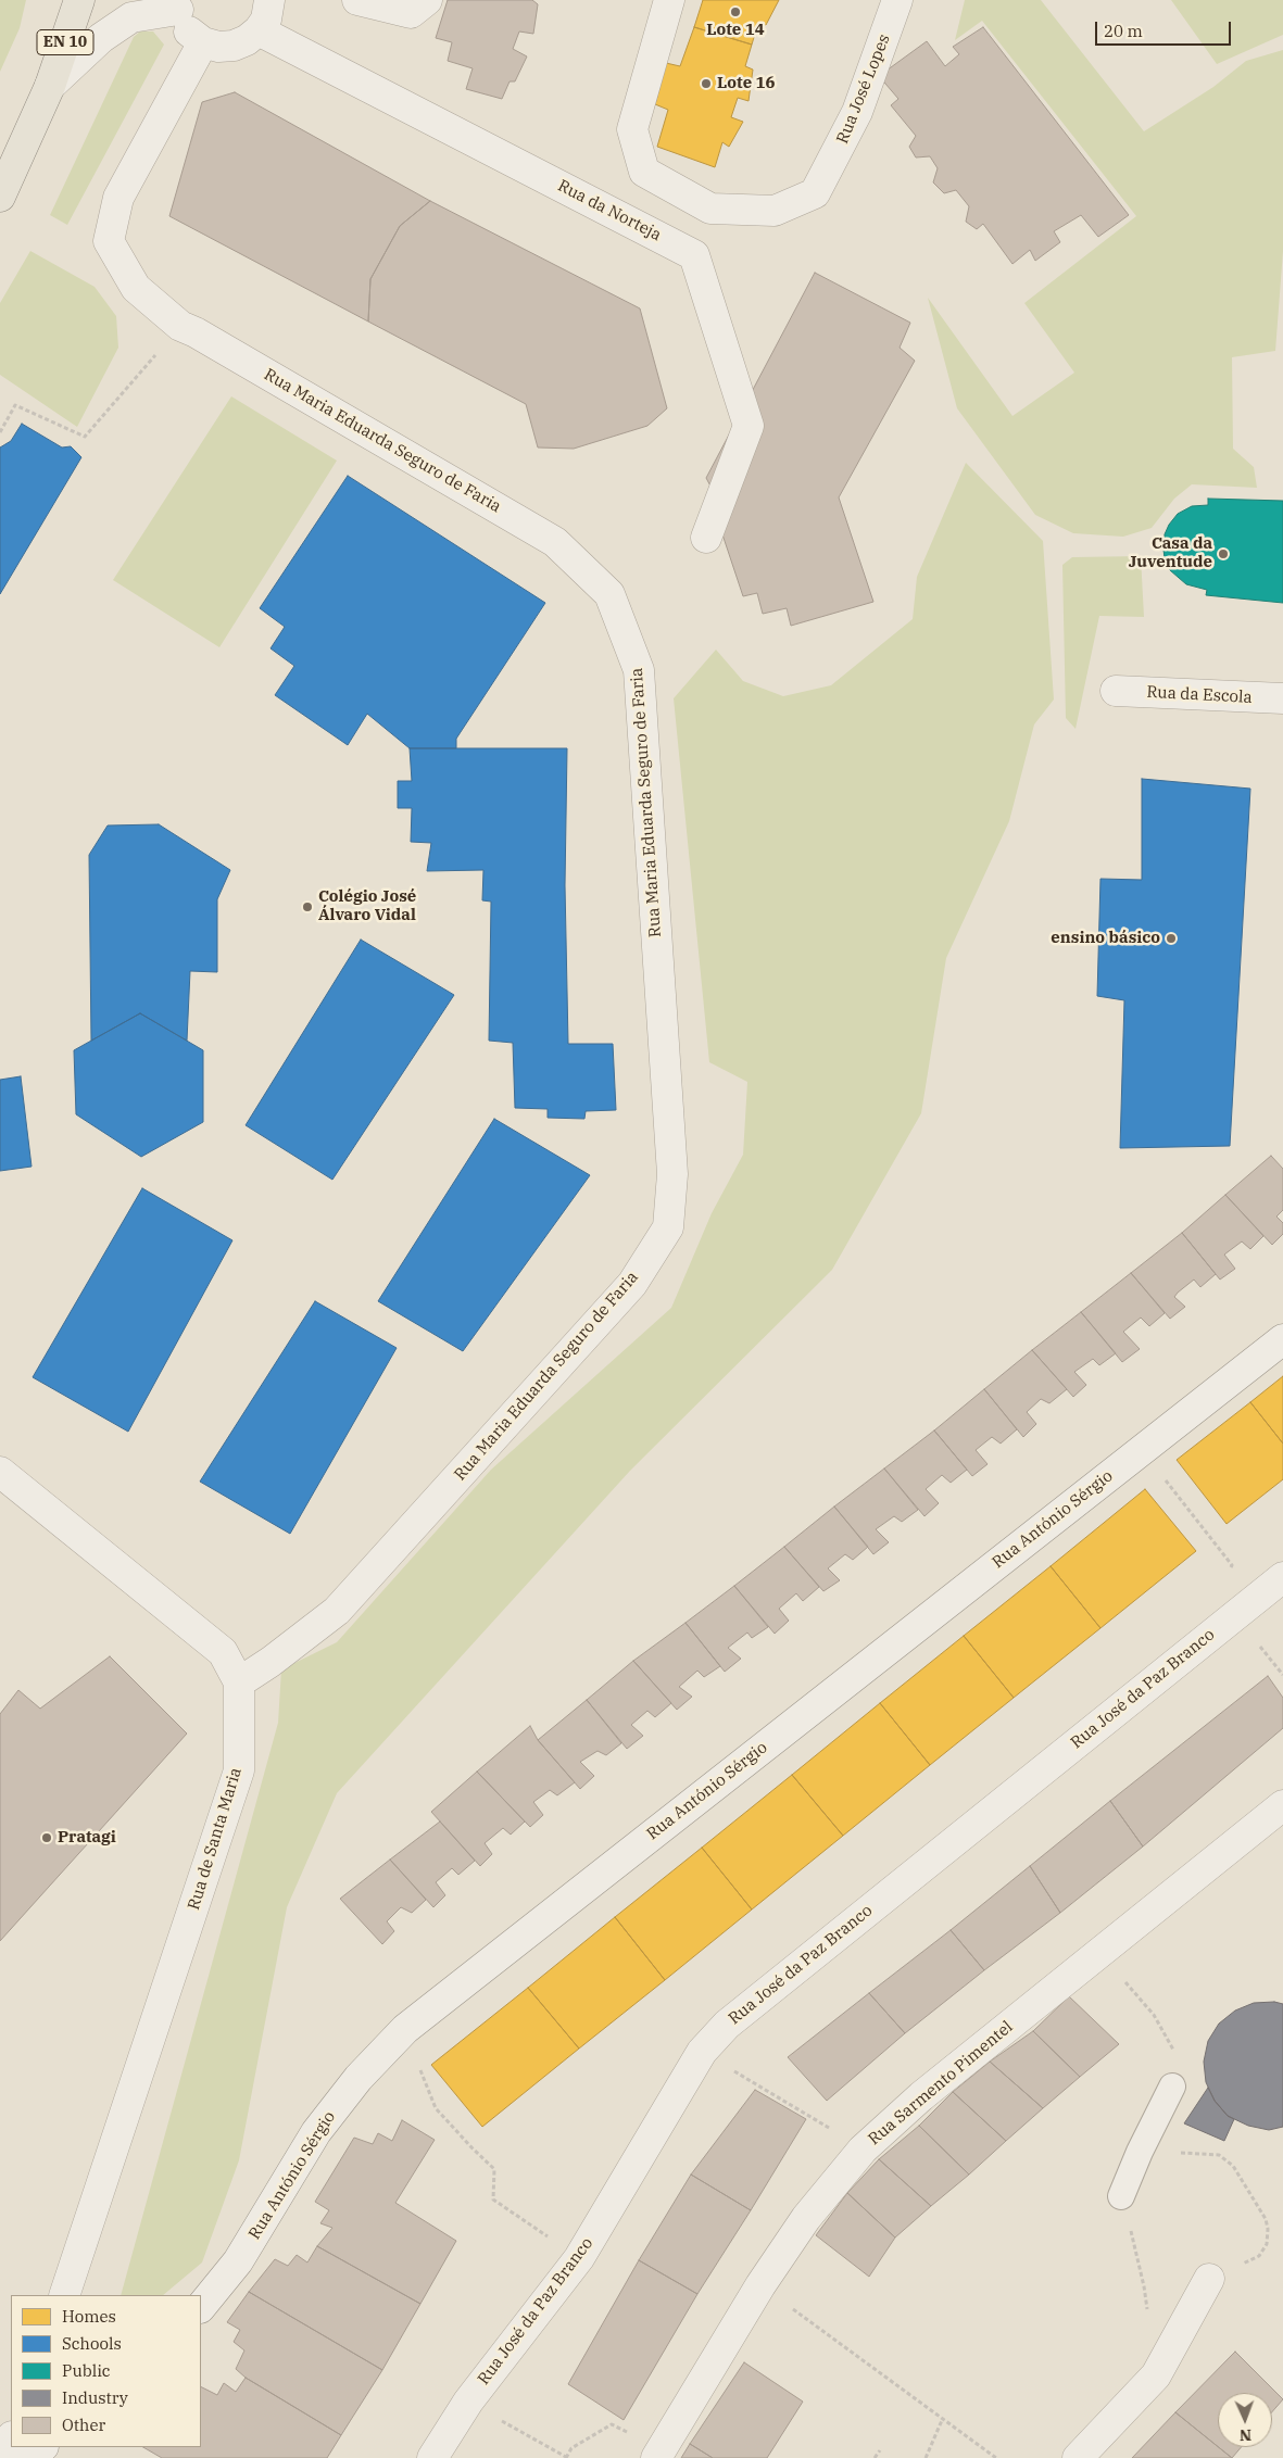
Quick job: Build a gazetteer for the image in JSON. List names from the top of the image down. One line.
{"streets":{"main road":["EN 10"],"street":["Rua José Lopes","Rua da Norteja","Rua Maria Eduarda Seguro de Faria","Rua da Escola","Rua António Sérgio","Rua José da Paz Branco","Rua de Santa Maria","Rua Sarmento Pimentel"]},"crossings":[["Rua Maria Eduarda Seguro de Faria","Rua de Santa Maria"]],"places":["Lote 14","Lote 16","Casa da Juventude","Colégio José Álvaro Vidal","ensino básico","Pratagi"],"legend":["Homes","Schools","Public","Industry","Other"],"scale_bar":"20 m","north":"bottom"}
